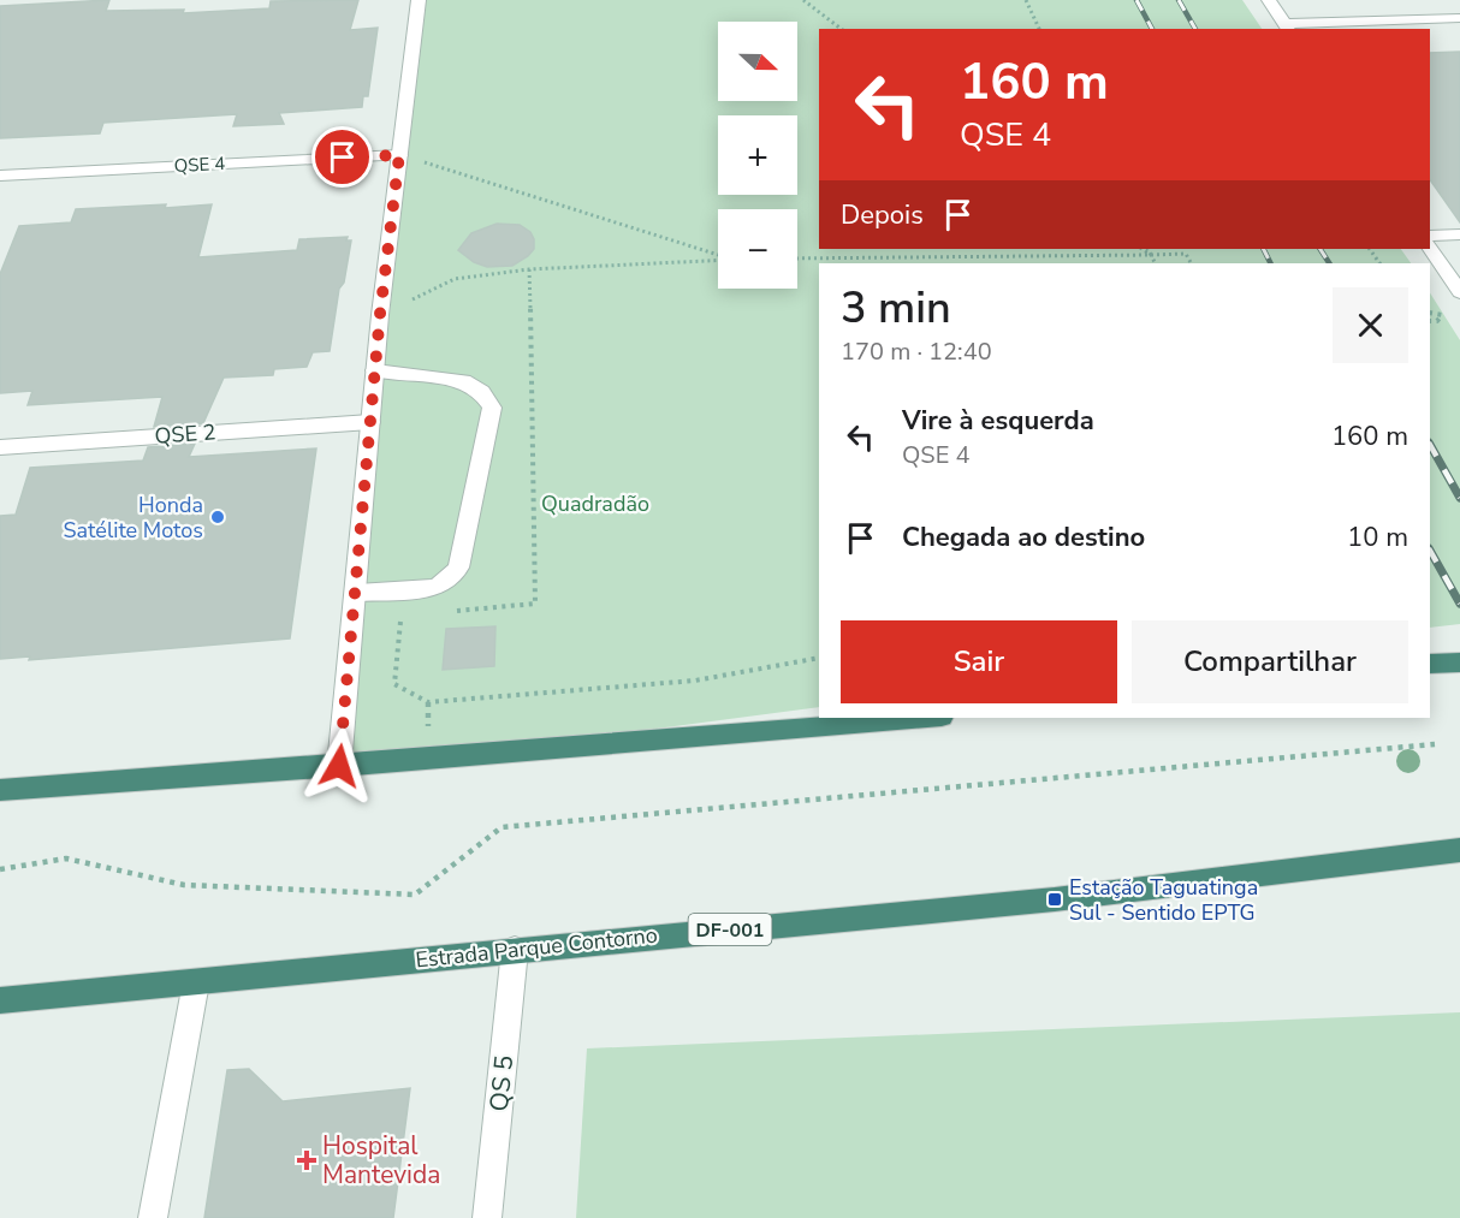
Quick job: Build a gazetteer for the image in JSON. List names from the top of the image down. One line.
{"streets":{"highway":["DF-001","Estrada Parque Contorno"],"street":["QSE 4","QSE 2","QS 5"]},"crossings":[["Estrada Parque Contorno","QS 5"]],"parks":["Quadradão"],"places":{"other":["Honda Satélite Motos"],"transit":["Estação Taguatinga Sul - Sentido EPTG"],"health":["Hospital Mantevida"]},"north":"right","page":{"map_buttons":["+","−"],"turn":["160 m","QSE 4"],"then":"Depois","heading":["3 min","170 m · 12:40"],"list":[{"name":"Vire à esquerda","note":"QSE 4","value":"160 m"},{"name":"Chegada ao destino","value":"10 m"}],"buttons":["Sair","Compartilhar"]}}
